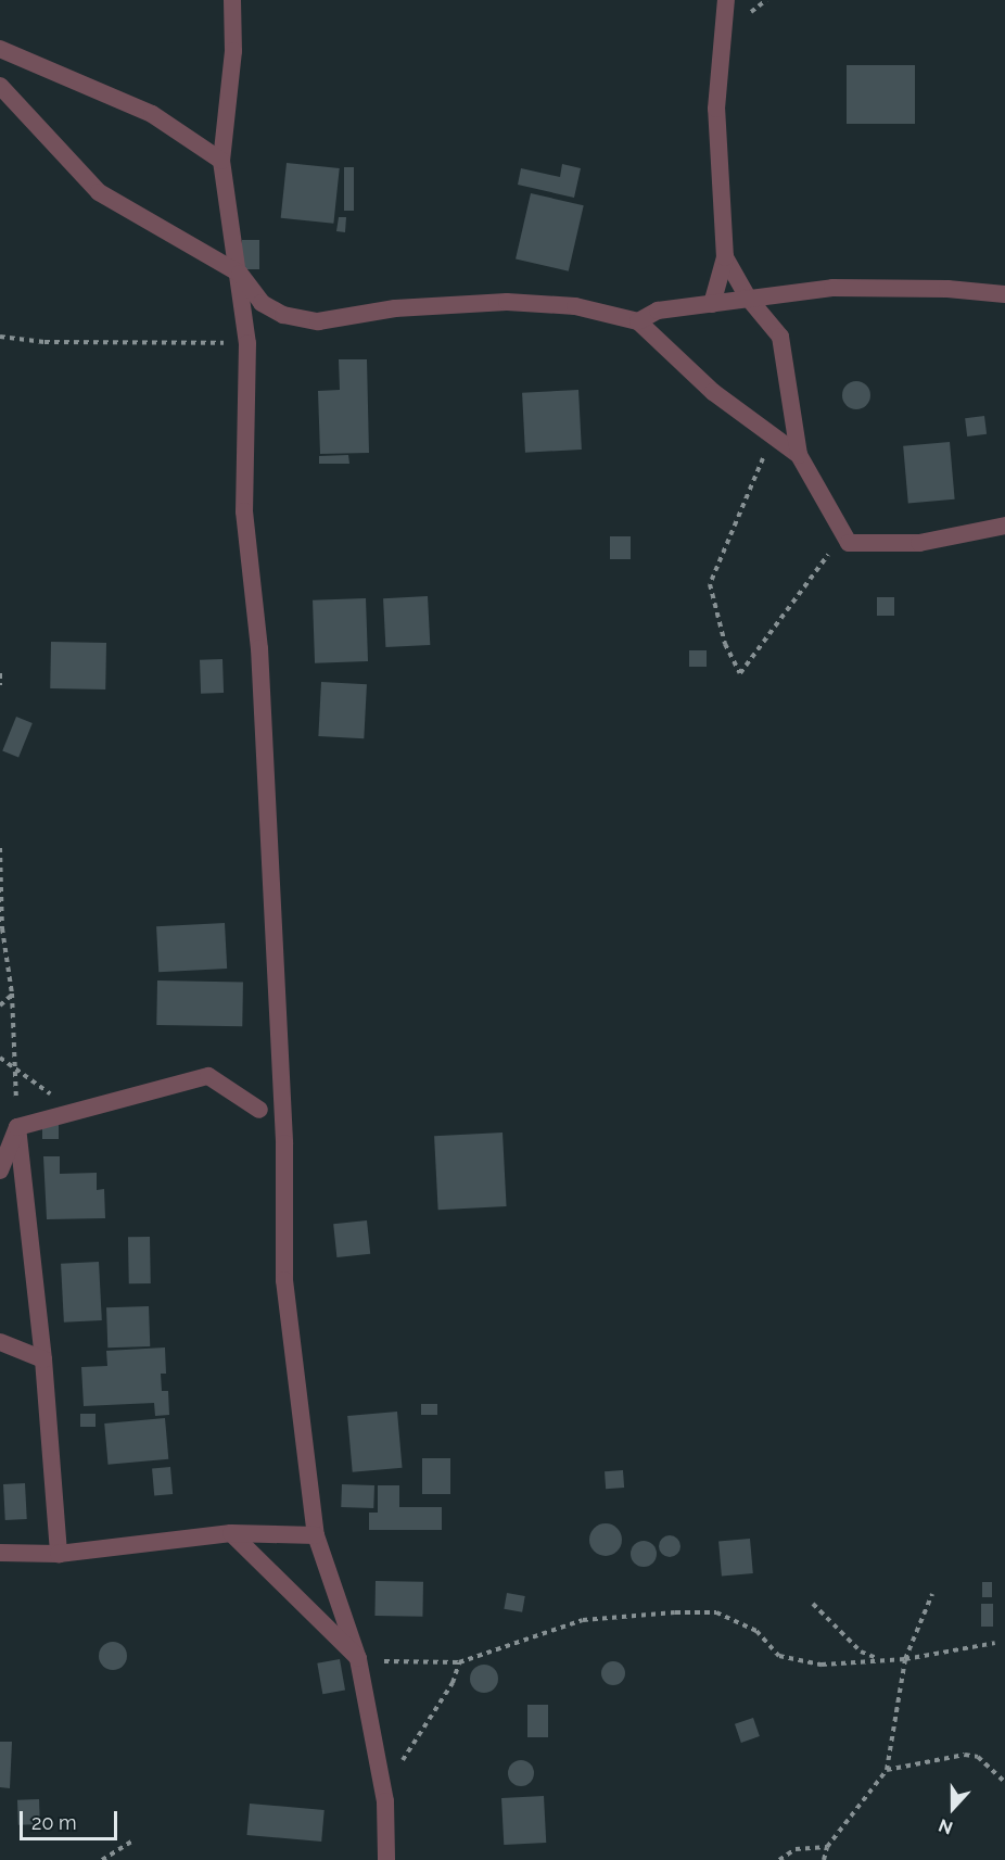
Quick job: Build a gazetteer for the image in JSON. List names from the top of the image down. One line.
{"scale_bar":"20 m","north":"bottom"}
